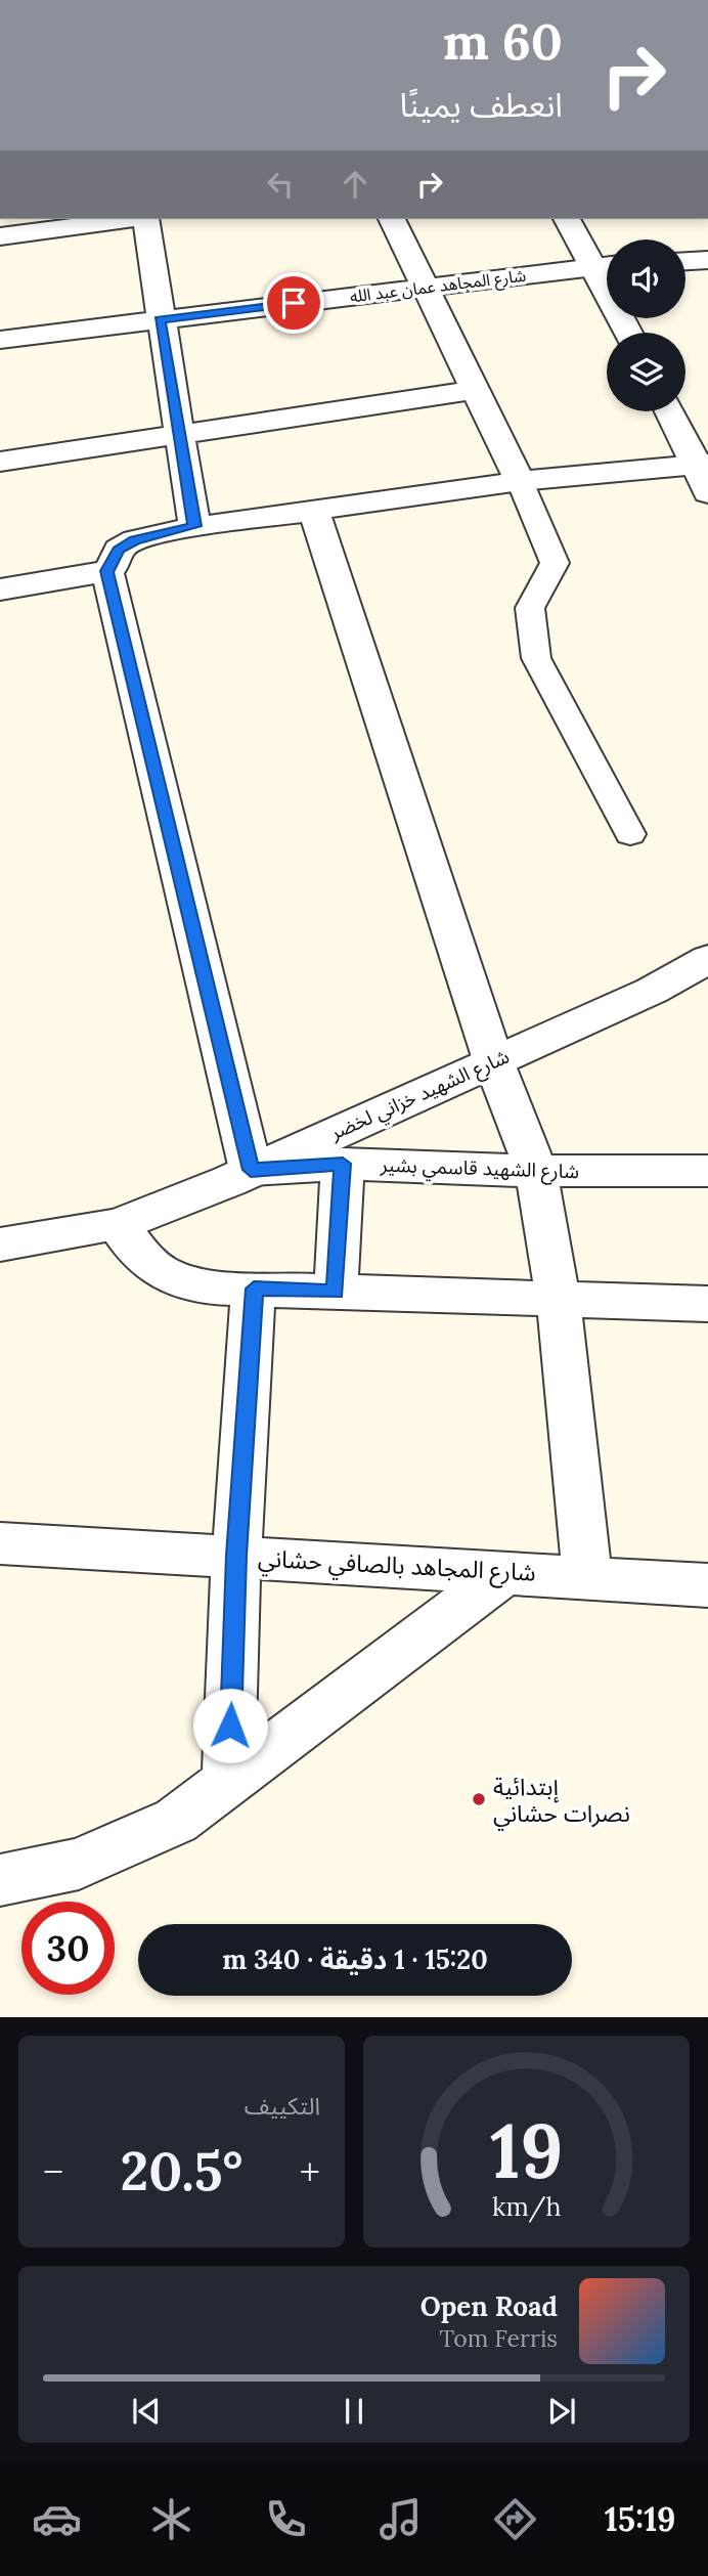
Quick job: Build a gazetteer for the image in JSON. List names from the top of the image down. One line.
{"streets":{"street":["شارع المجاهد عمان عبد الله","شارع الشهيد خزاني لخضر","شارع الشهيد قاسمي بشير","شارع المجاهد بالصافي حشاني"]},"crossings":[["شارع الشهيد خزاني لخضر","شارع الشهيد قاسمي بشير"]],"places":["إبتدائية نصرات حشاني"],"page":{"turn":["60 m","انعطف يمينًا"],"limit":"30","trip":"15:20 · 1 دقيقة · 340 m","tile":"التكييف","heat":["−","20.5°","+"],"song":["Open Road","Tom Ferris"],"tabs":"15:19","gauge":["19","km/h"]}}
